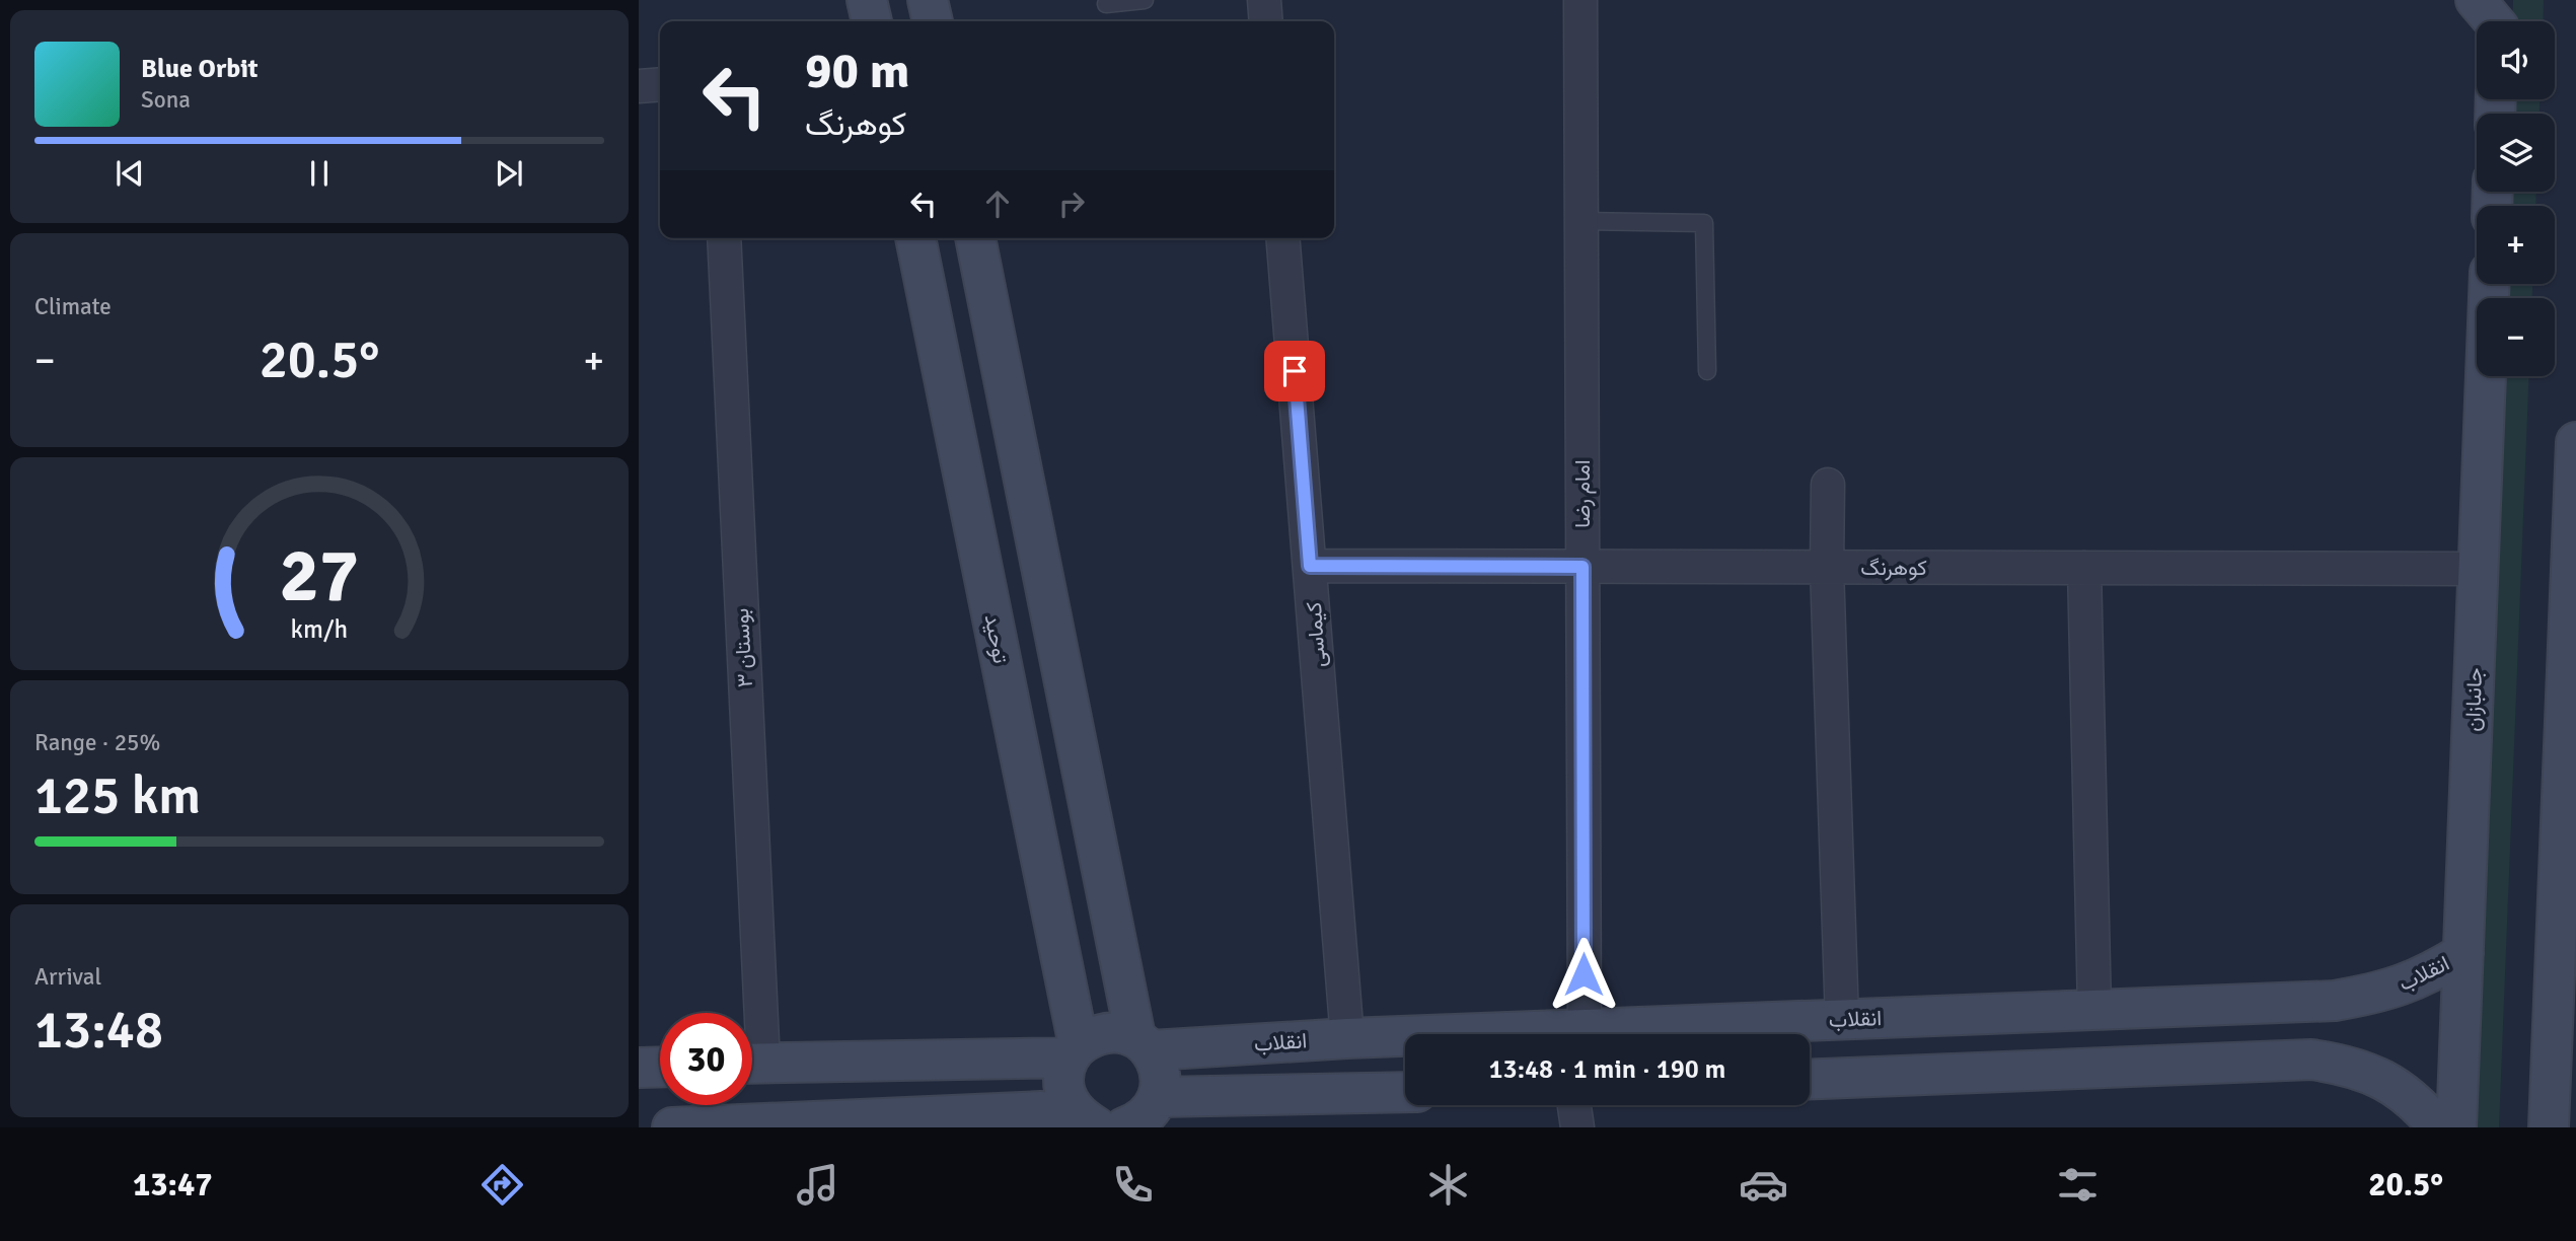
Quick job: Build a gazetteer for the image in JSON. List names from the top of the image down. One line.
{"streets":{"street":["امام رضا","کوهرنگ","کیماسی","توحید","بوستان ۳","جانبازان","انقلاب"]},"crossings":[["امام رضا","کوهرنگ"],["امام رضا","انقلاب"],["کوهرنگ","کیماسی"],["کوهرنگ","جانبازان"],["کیماسی","انقلاب"],["توحید","انقلاب"],["جانبازان","انقلاب"]],"page":{"map_buttons":["+","−"],"turn":["90 m","کوهرنگ"],"song":["Blue Orbit","Sona"],"tile":["Climate",["Range · 25%","125 km"],["Arrival","13:48"]],"heat":["−","20.5°","+"],"limit":"30","trip":"13:48 · 1 min · 190 m","tabs":["13:47","20.5°"],"gauge":["27","km/h"]}}
